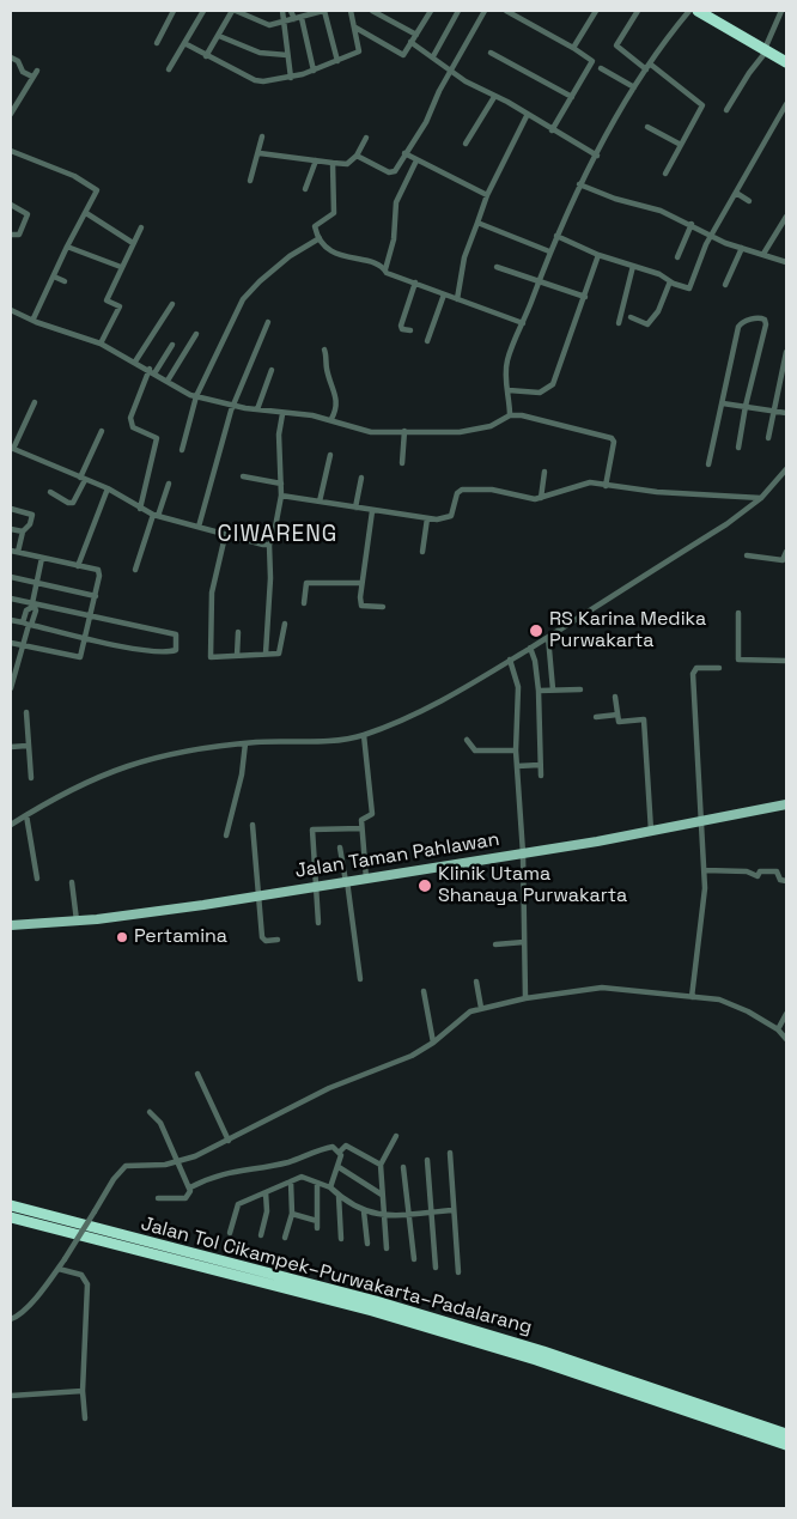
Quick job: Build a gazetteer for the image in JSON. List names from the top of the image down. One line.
{"streets":{"highway":["Jalan Tol Cikampek–Purwakarta–Padalarang"],"main road":["Jalan Taman Pahlawan"]},"districts":["CIWARENG"],"places":["RS Karina Medika Purwakarta","Klinik Utama Shanaya Purwakarta","Pertamina"]}
